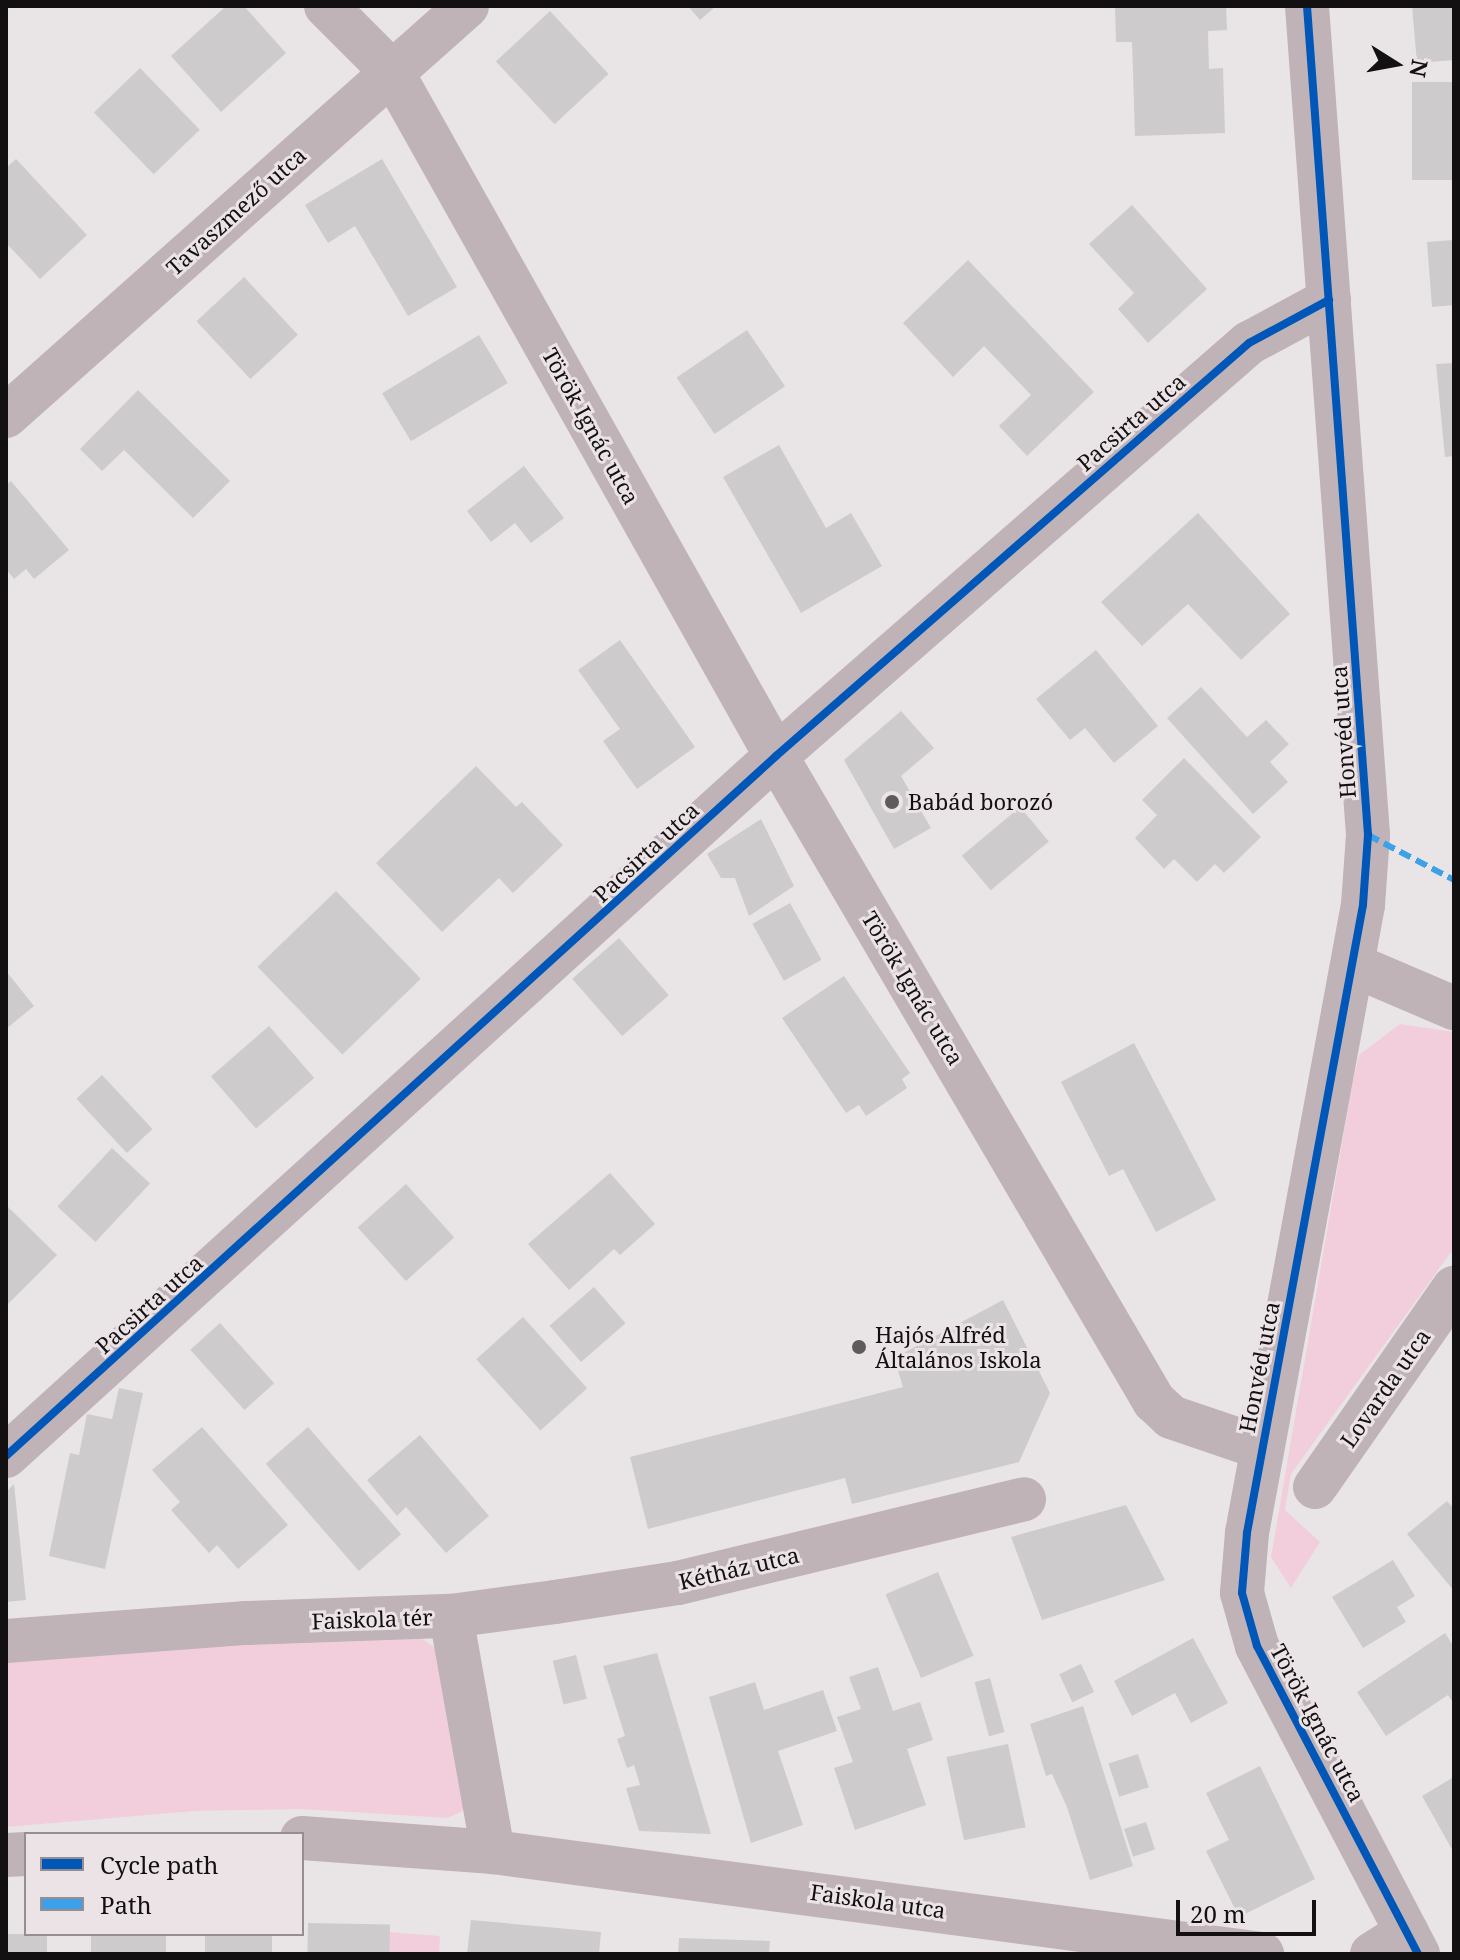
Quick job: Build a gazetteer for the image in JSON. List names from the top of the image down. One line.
{"streets":{"street":["Tavaszmező utca","Pacsirta utca","Török Ignác utca","Honvéd utca","Lovarda utca","Kétház utca","Faiskola tér","Faiskola utca"]},"crossings":[["Tavaszmező utca","Török Ignác utca"],["Pacsirta utca","Török Ignác utca"],["Pacsirta utca","Honvéd utca"],["Török Ignác utca","Honvéd utca"],["Kétház utca","Faiskola tér"],["Faiskola tér","Faiskola utca"]],"places":["Babád borozó","Hajós Alfréd Általános Iskola"],"legend":["Cycle path","Path"],"scale_bar":"20 m","north":"right"}
